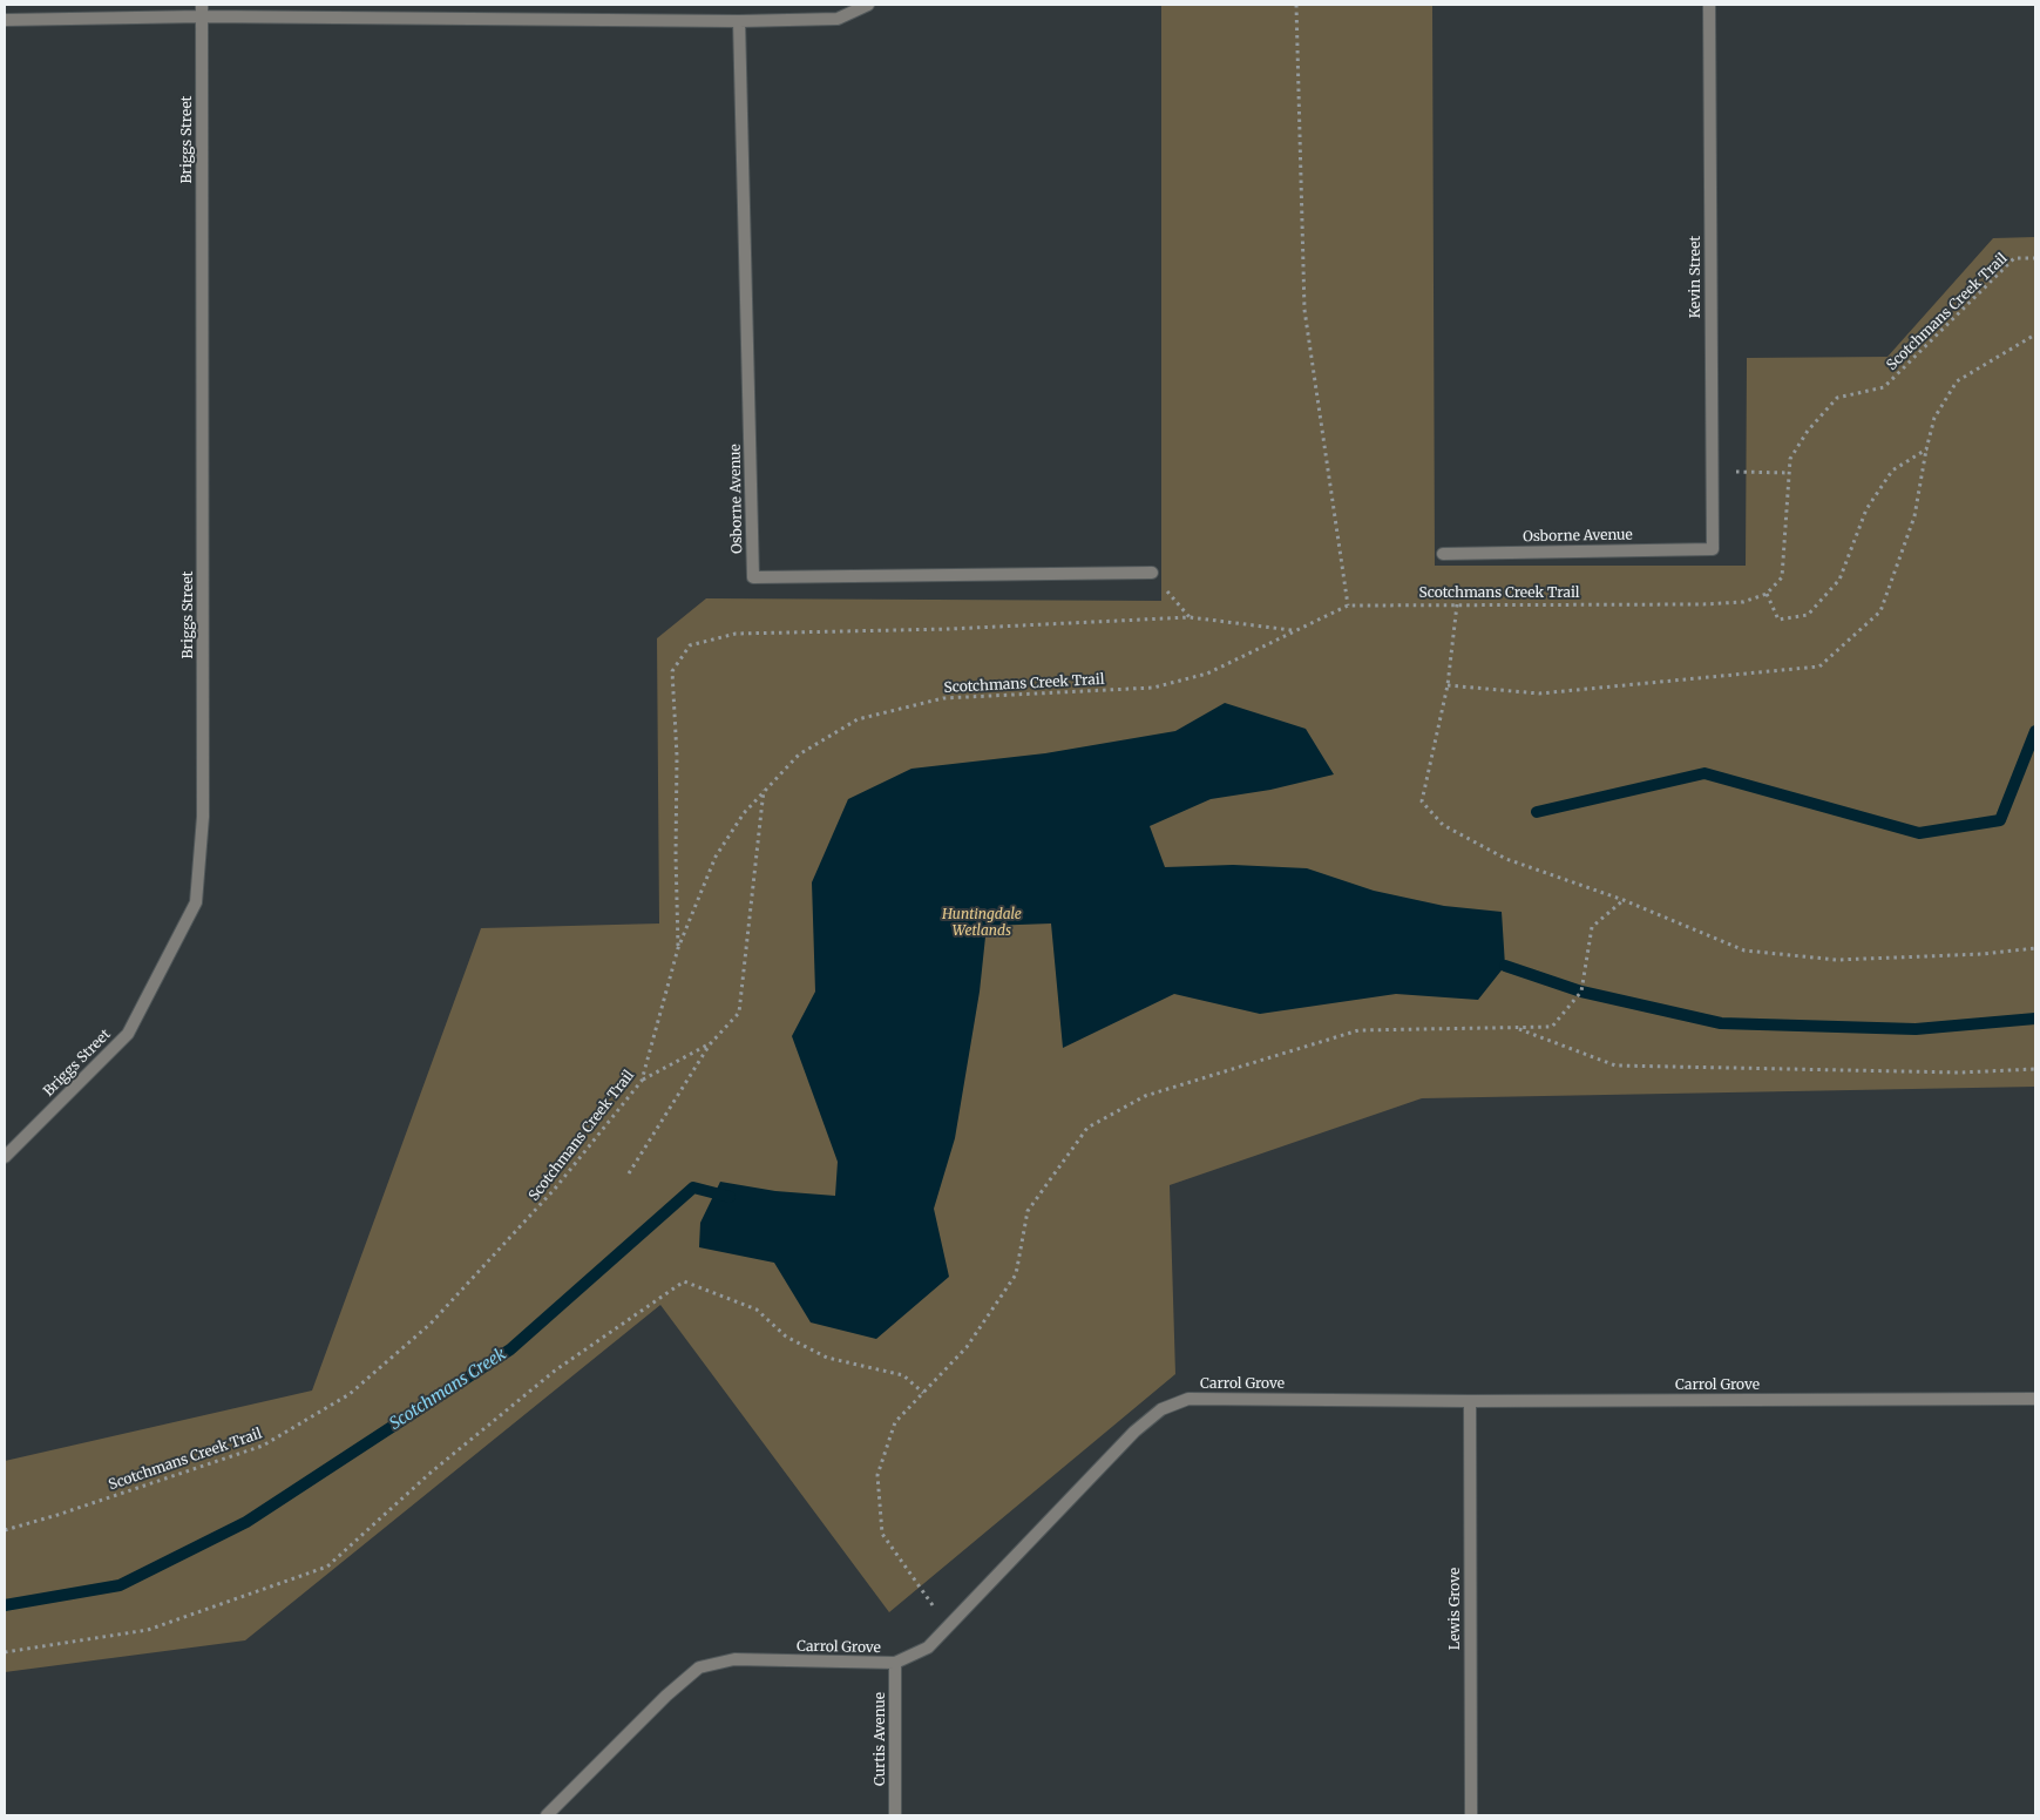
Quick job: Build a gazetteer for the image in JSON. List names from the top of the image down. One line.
{"streets":{"street":["Briggs Street","Kevin Street","Osborne Avenue","Carrol Grove","Lewis Grove","Curtis Avenue"],"path":["Scotchmans Creek Trail"]},"crossings":[["Kevin Street","Osborne Avenue"],["Carrol Grove","Lewis Grove"],["Carrol Grove","Curtis Avenue"]],"water":["Scotchmans Creek"],"parks":["Huntingdale Wetlands"]}
